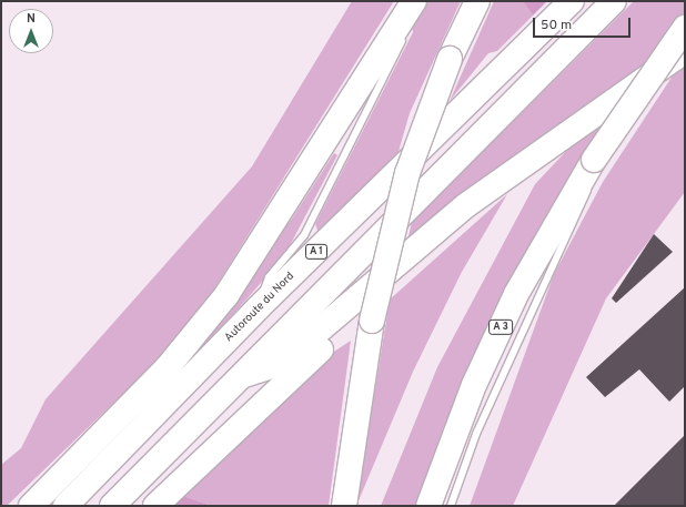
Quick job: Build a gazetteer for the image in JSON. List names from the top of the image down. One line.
{"streets":{"highway":["A 1","Autoroute du Nord","A 3"]},"scale_bar":"50 m","north":"top"}
